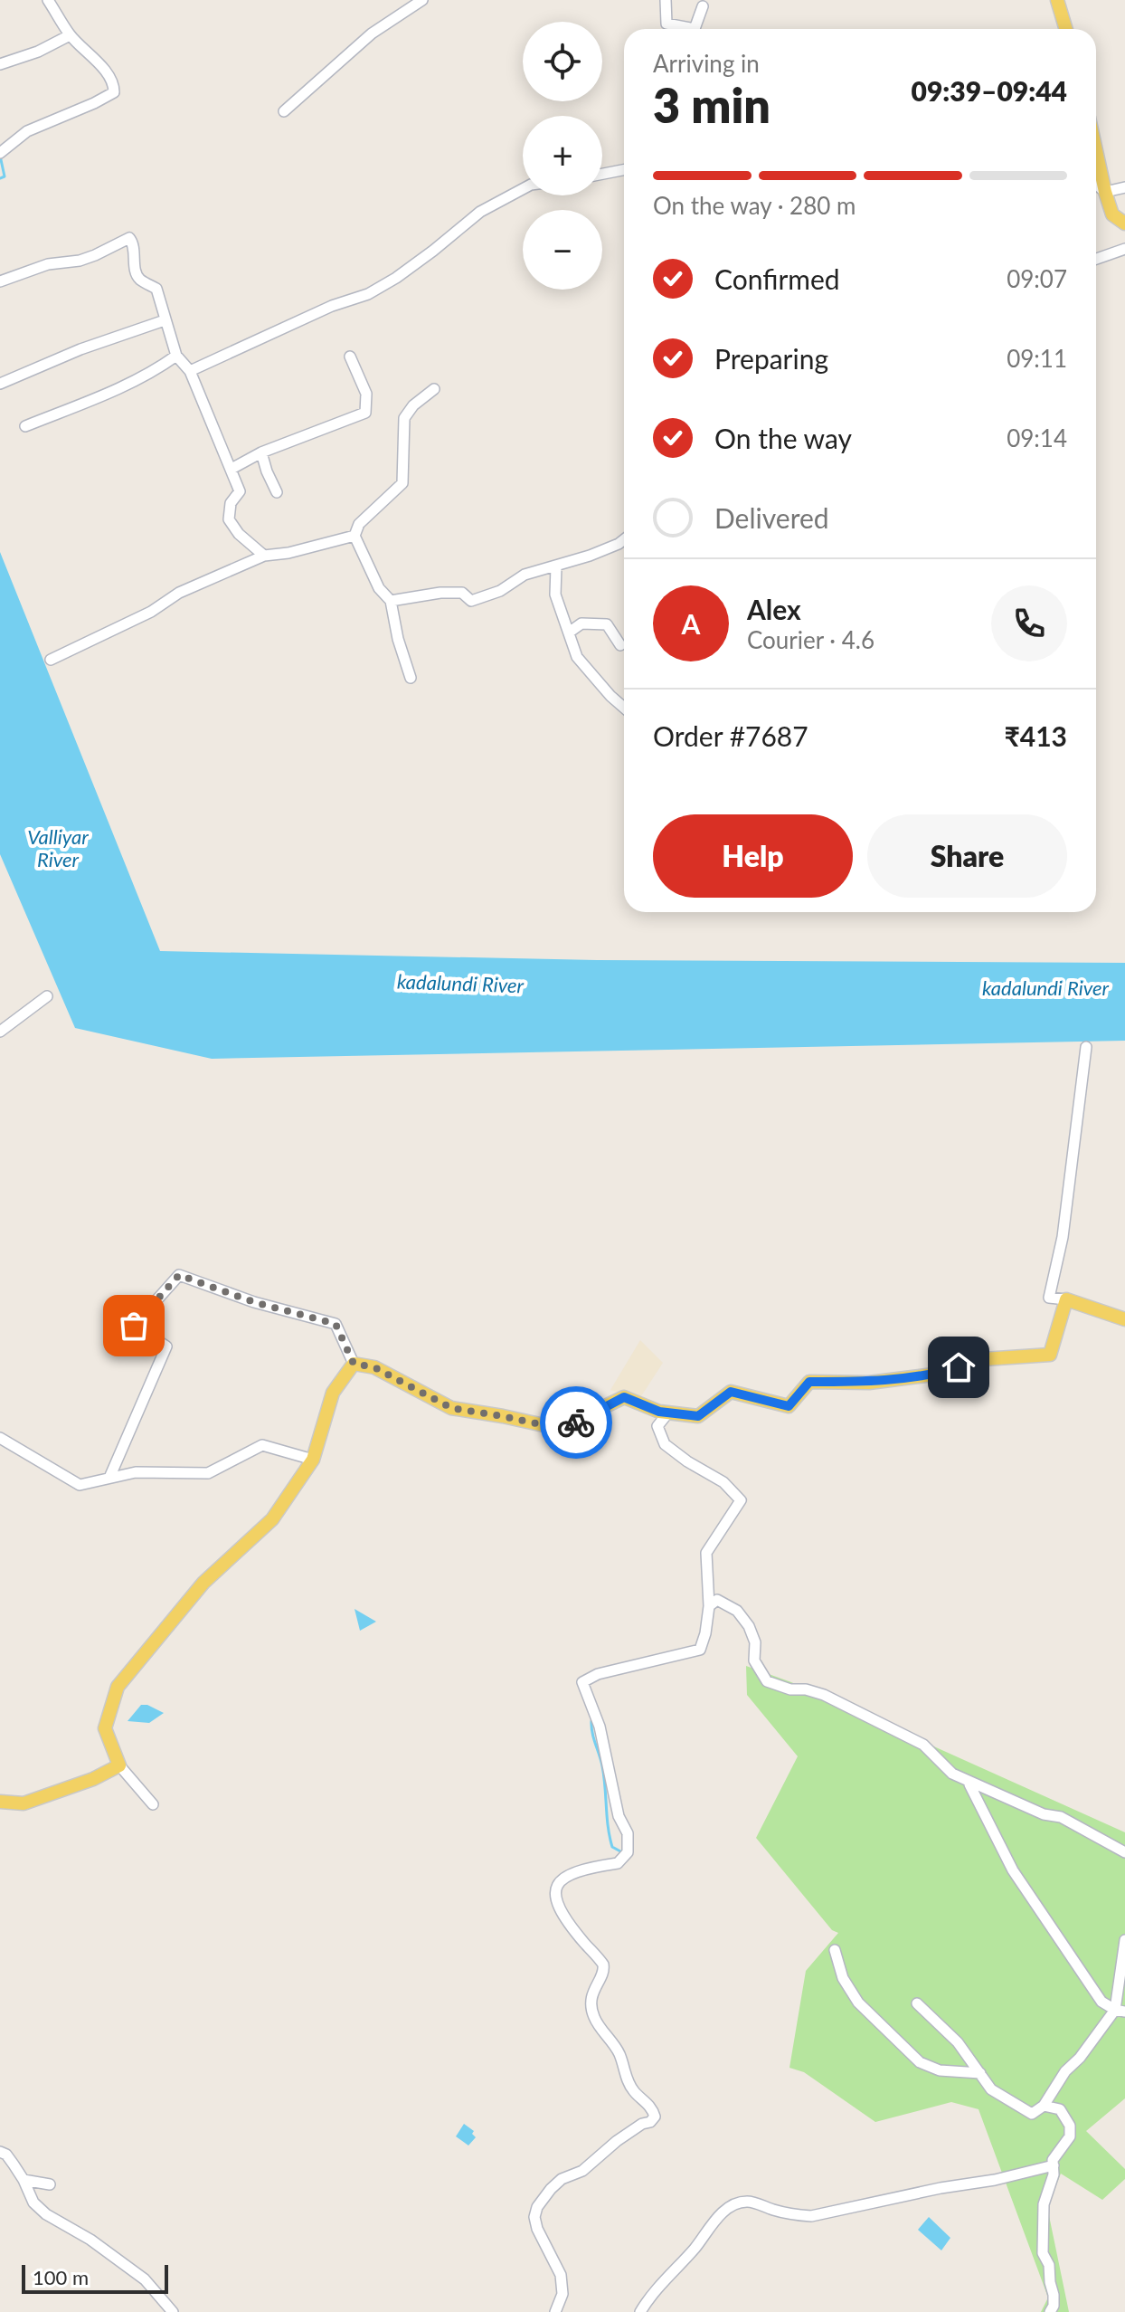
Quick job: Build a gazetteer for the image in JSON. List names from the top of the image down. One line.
{"water":["Valliyar River","kadalundi River"],"scale_bar":"100 m","page":{"map_buttons":["+","−"],"heading":["3 min","Arriving in","09:39–09:44"],"panel":["Alex","Courier · 4.6","Order #7687","₹413"],"bar":"On the way · 280 m","list":[["Confirmed","09:07"],["Preparing","09:11"],["On the way","09:14"],"Delivered"],"round":"A","buttons":["Help","Share"],"scale":"100 m"}}
